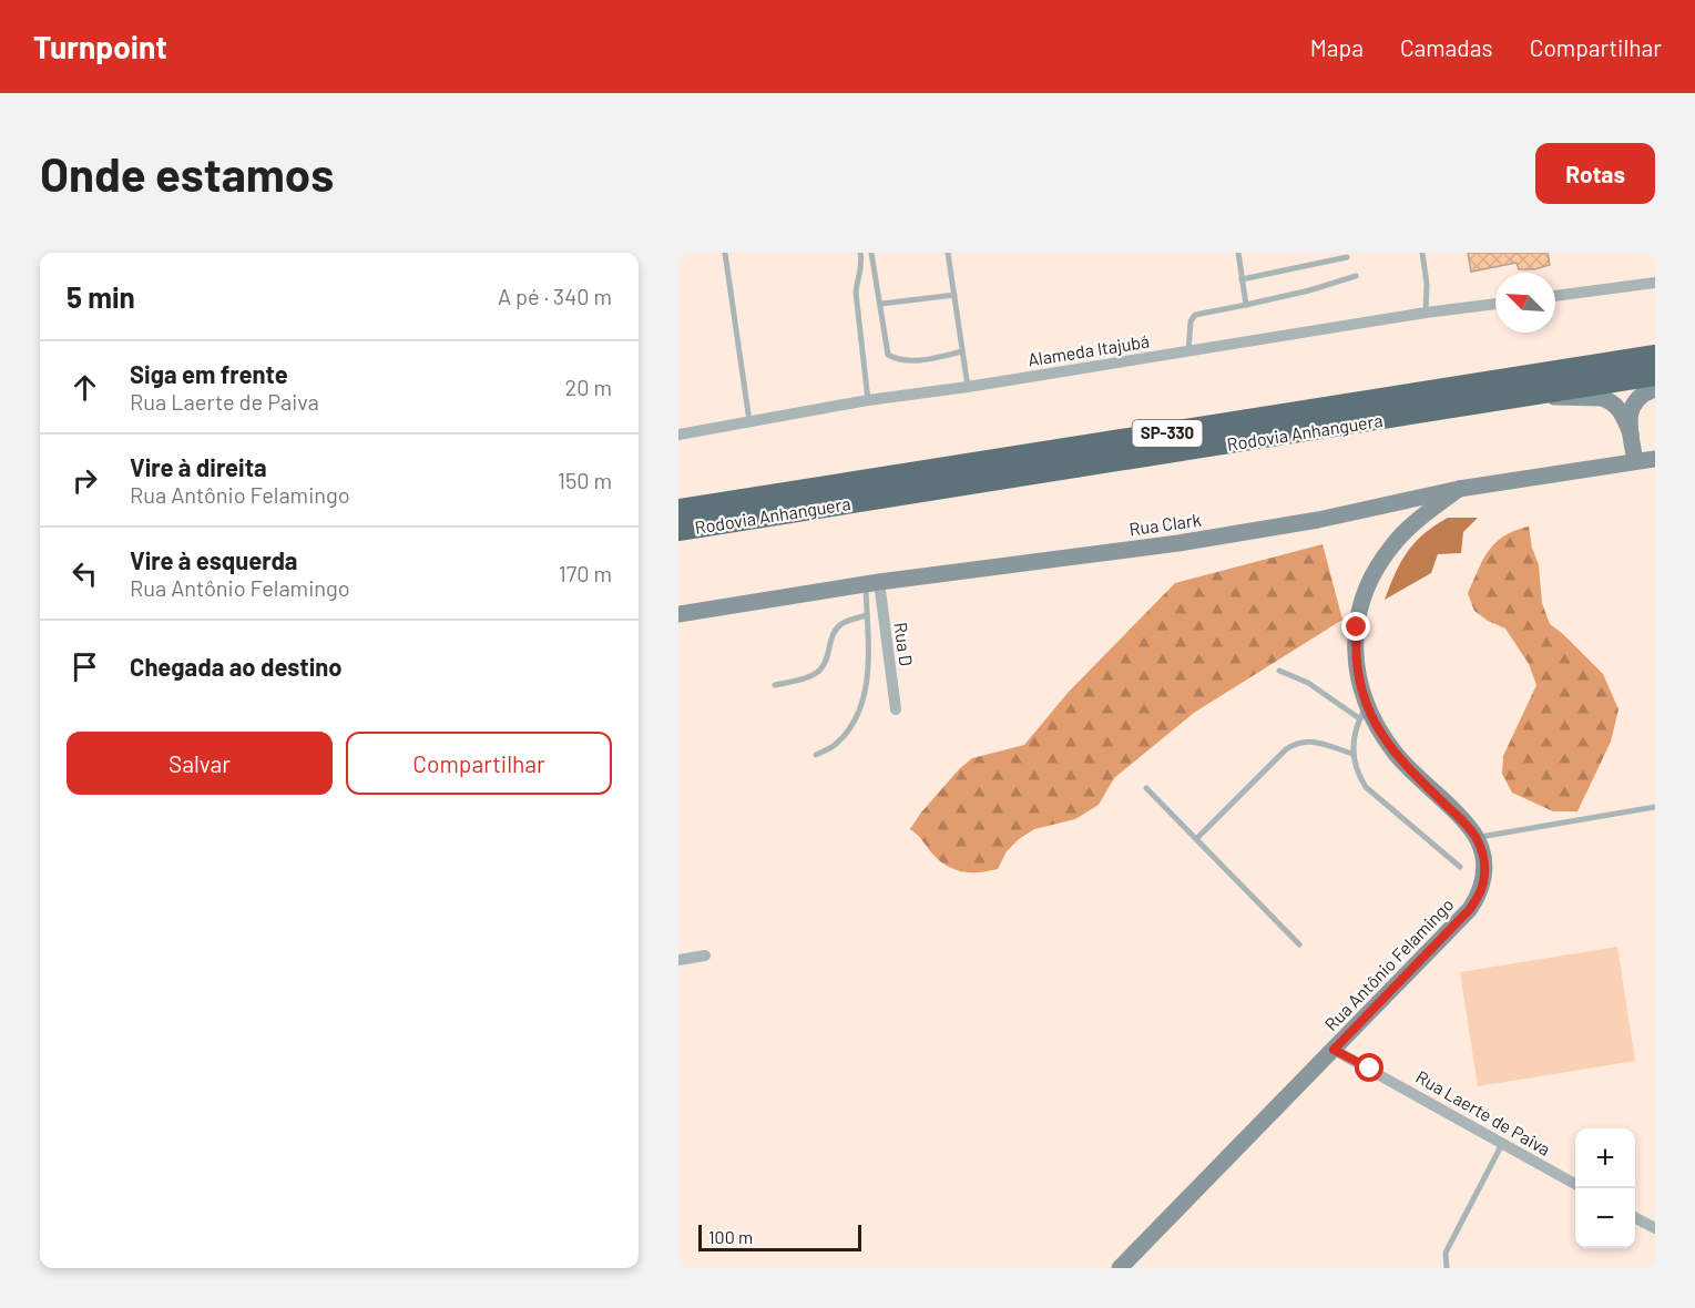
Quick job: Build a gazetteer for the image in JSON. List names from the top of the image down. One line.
{"streets":{"highway":["Rodovia Anhanguera","SP-330"],"main road":["Rua Clark","Rua Antônio Felamingo"],"street":["Alameda Itajubá","Rua D","Rua Laerte de Paiva"]},"crossings":[["Rua Clark","Rua D"],["Rua Clark","Rua Antônio Felamingo"],["Rua Antônio Felamingo","Rua Laerte de Paiva"]],"scale_bar":"100 m","north":"top left","page":{"header":"Turnpoint","nav":["Mapa","Camadas","Compartilhar"],"buttons":["Rotas",["Salvar","Compartilhar"]],"title":"Onde estamos","heading":["5 min","A pé · 340 m"],"list":[["Siga em frente","Rua Laerte de Paiva","20 m"],["Vire à direita","Rua Antônio Felamingo","150 m"],["Vire à esquerda","Rua Antônio Felamingo","170 m"],"Chegada ao destino"],"map_buttons":["+","−"],"scale":"100 m"}}
